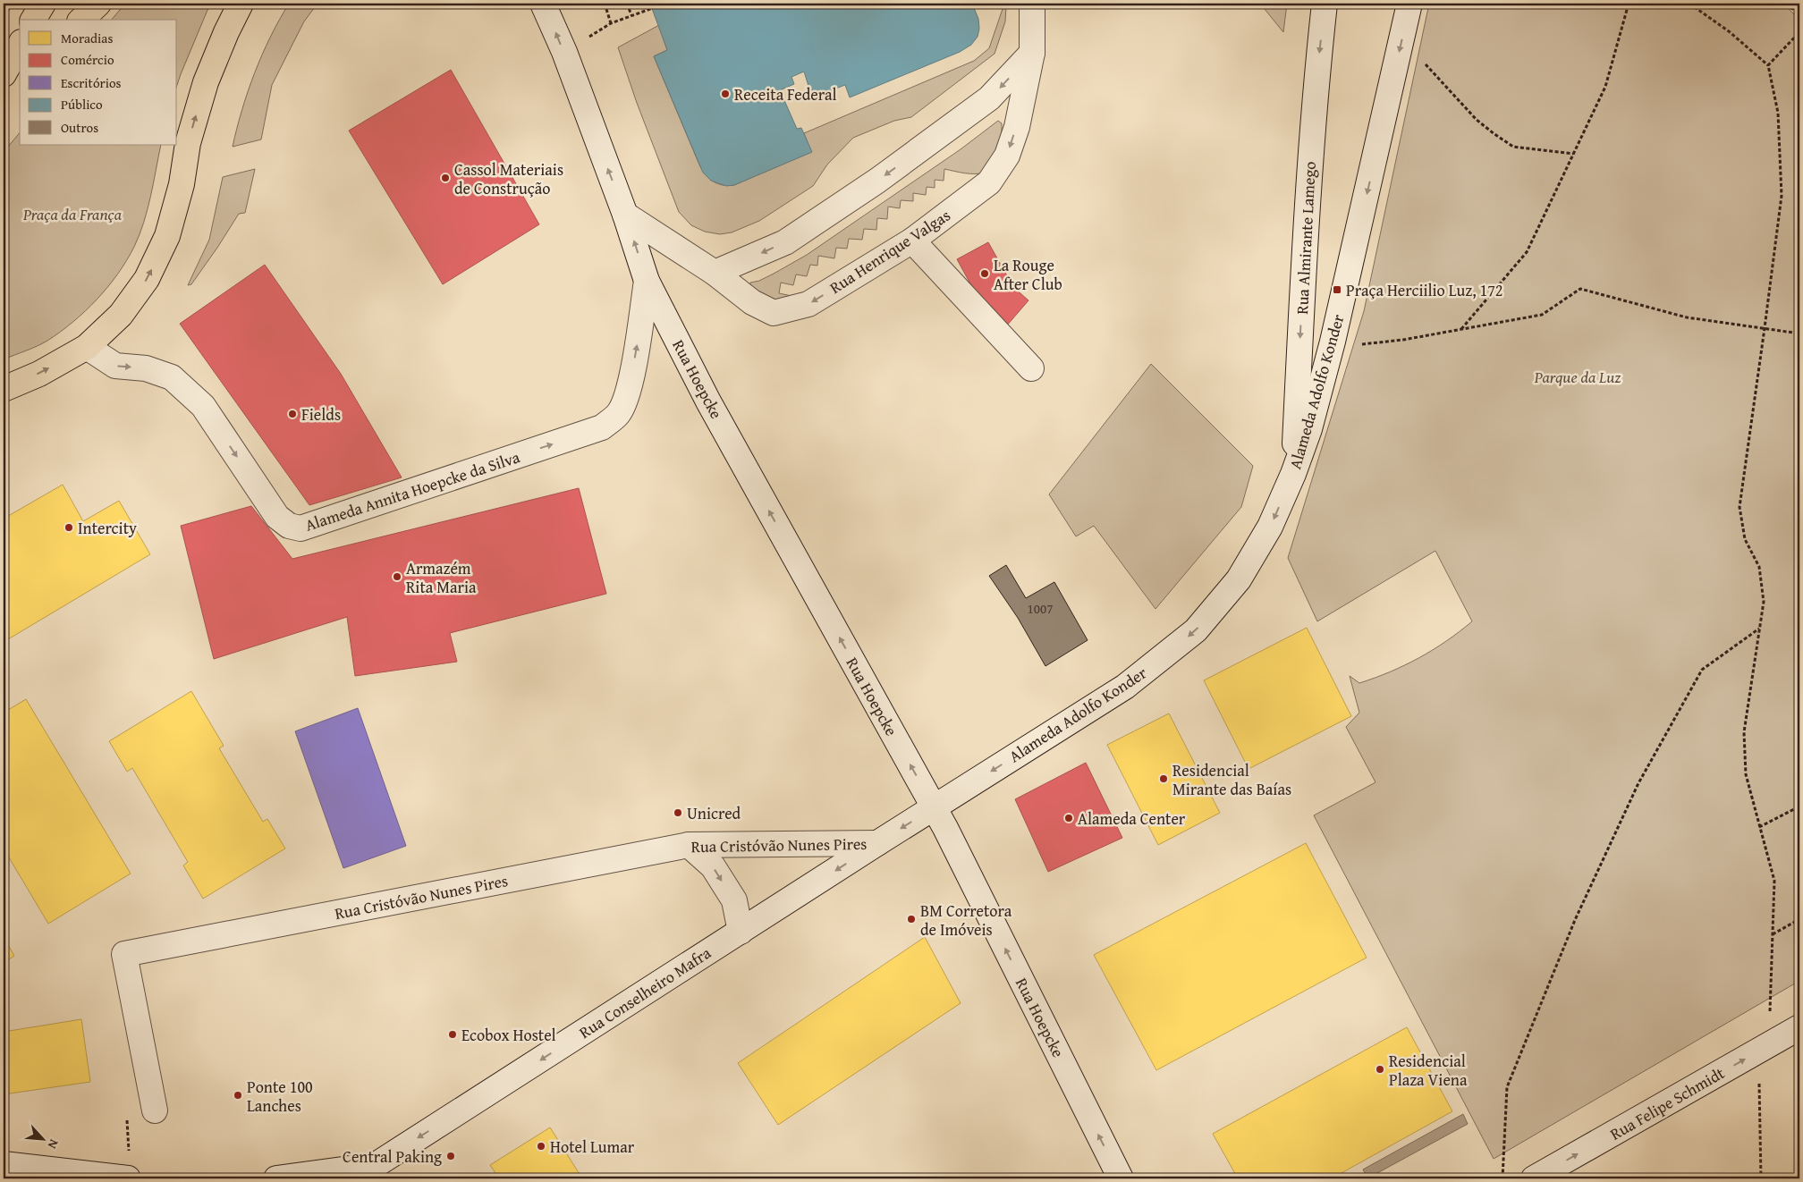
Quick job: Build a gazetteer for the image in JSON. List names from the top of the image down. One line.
{"streets":{"main road":["Rua Almirante Lamego","Rua Henrique Valgas","Rua Hoepcke","Alameda Adolfo Konder","Alameda Annita Hoepcke da Silva","Rua Cristóvão Nunes Pires","Rua Conselheiro Mafra","Rua Felipe Schmidt"]},"crossings":[["Rua Almirante Lamego","Alameda Adolfo Konder"],["Rua Henrique Valgas","Rua Hoepcke"],["Rua Hoepcke","Alameda Adolfo Konder"],["Rua Hoepcke","Alameda Annita Hoepcke da Silva"],["Rua Hoepcke","Rua Conselheiro Mafra"],["Alameda Adolfo Konder","Rua Conselheiro Mafra"],["Rua Cristóvão Nunes Pires","Rua Conselheiro Mafra"]],"one_way":["Rua Almirante Lamego","Rua Hoepcke","Alameda Adolfo Konder","Rua Conselheiro Mafra","Rua Felipe Schmidt"],"parks":["Praça da França","Parque da Luz"],"places":{"other":["Receita Federal","Cassol Materiais de Construção","La Rouge After Club","Fields","Intercity","Armazém Rita Maria","Residencial Mirante das Baías","Unicred","Alameda Center","BM Corretora de Imóveis","Ecobox Hostel","Residencial Plaza Viena","Ponte 100 Lanches","Hotel Lumar","Central Paking"],"transit":["Praça Herciilio Luz, 172"]},"house_numbers":["1007"],"legend":["Moradias","Comércio","Escritórios","Público","Outros"],"north":"bottom right"}
